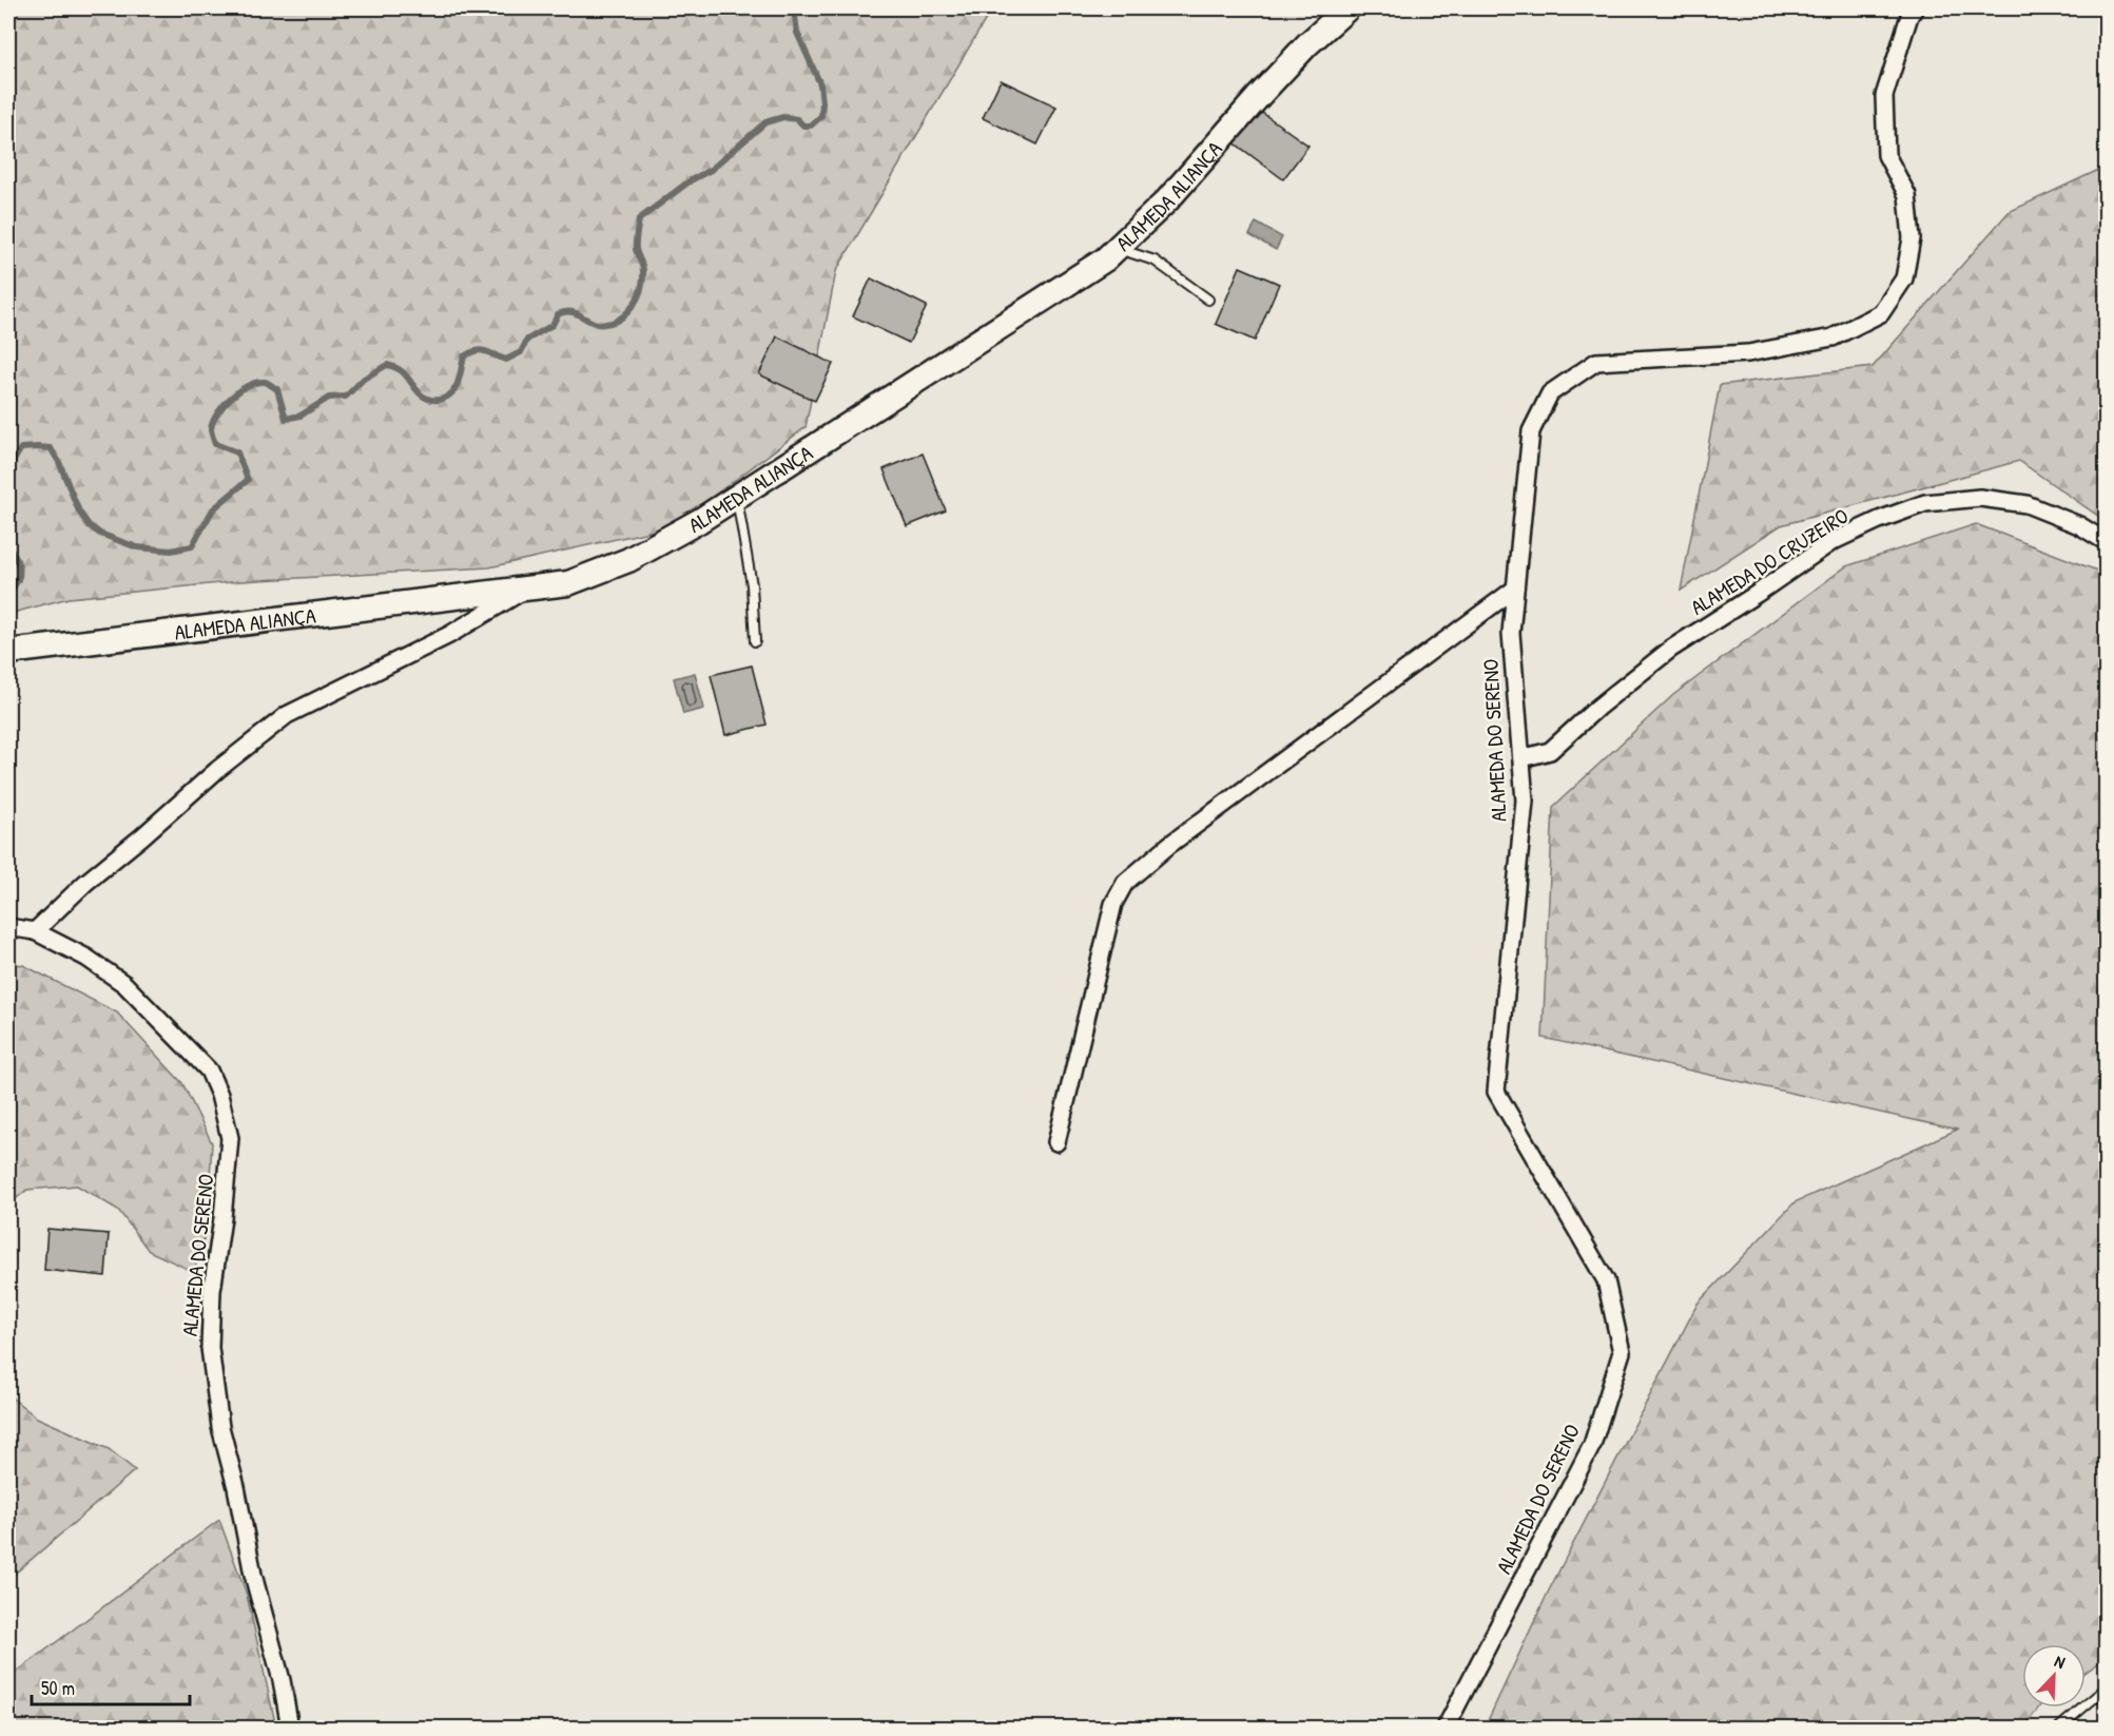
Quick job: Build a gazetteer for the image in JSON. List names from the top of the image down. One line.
{"streets":{"street":["ALAMEDA ALIANÇA","ALAMEDA DO CRUZEIRO","ALAMEDA DO SERENO"]},"crossings":[["ALAMEDA DO CRUZEIRO","ALAMEDA DO SERENO"]],"scale_bar":"50 m","north":"top right"}
